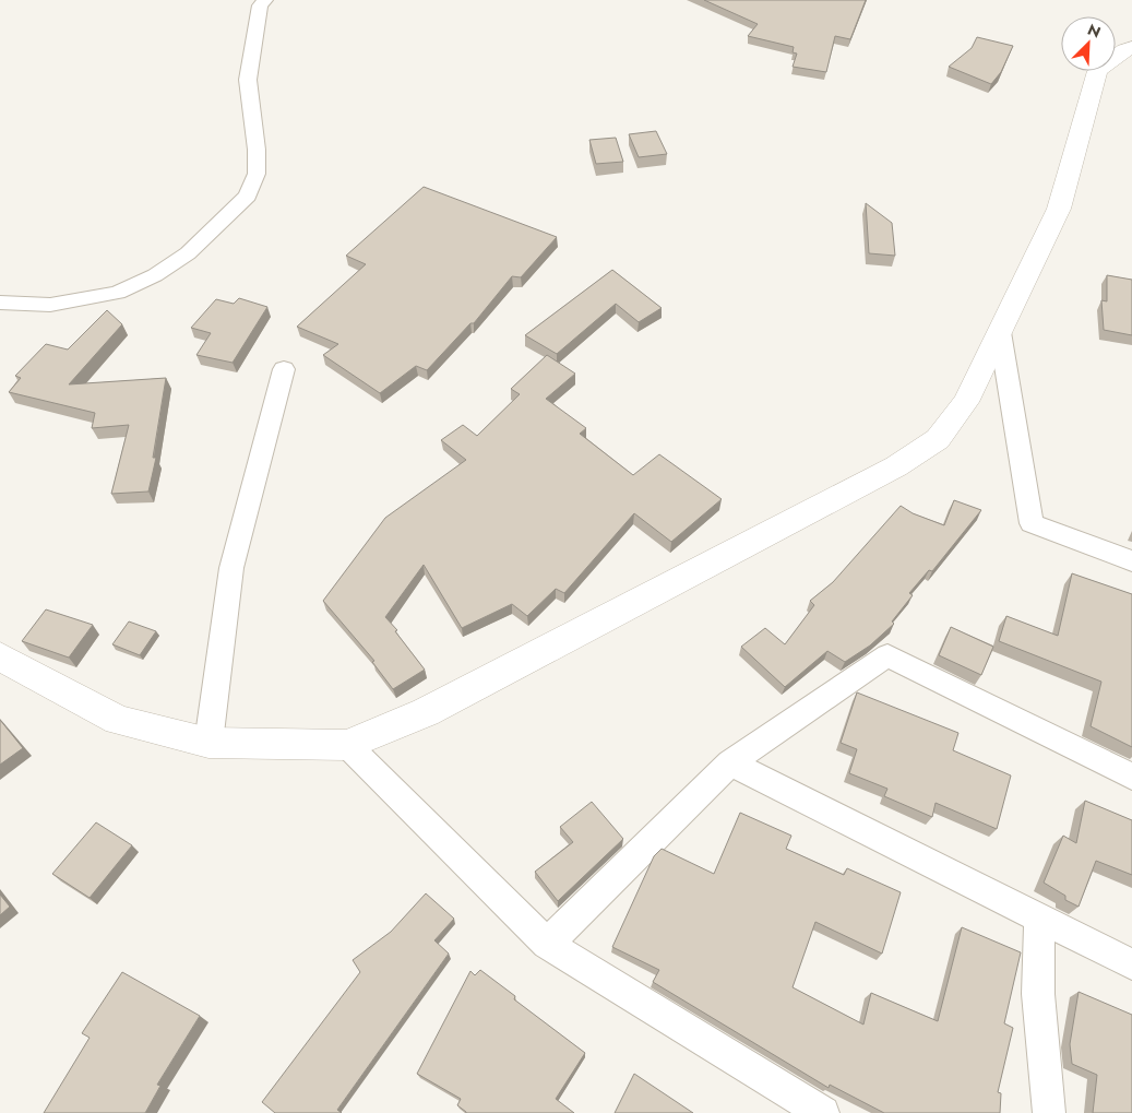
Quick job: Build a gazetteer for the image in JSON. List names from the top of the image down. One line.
{"north":"top right"}
